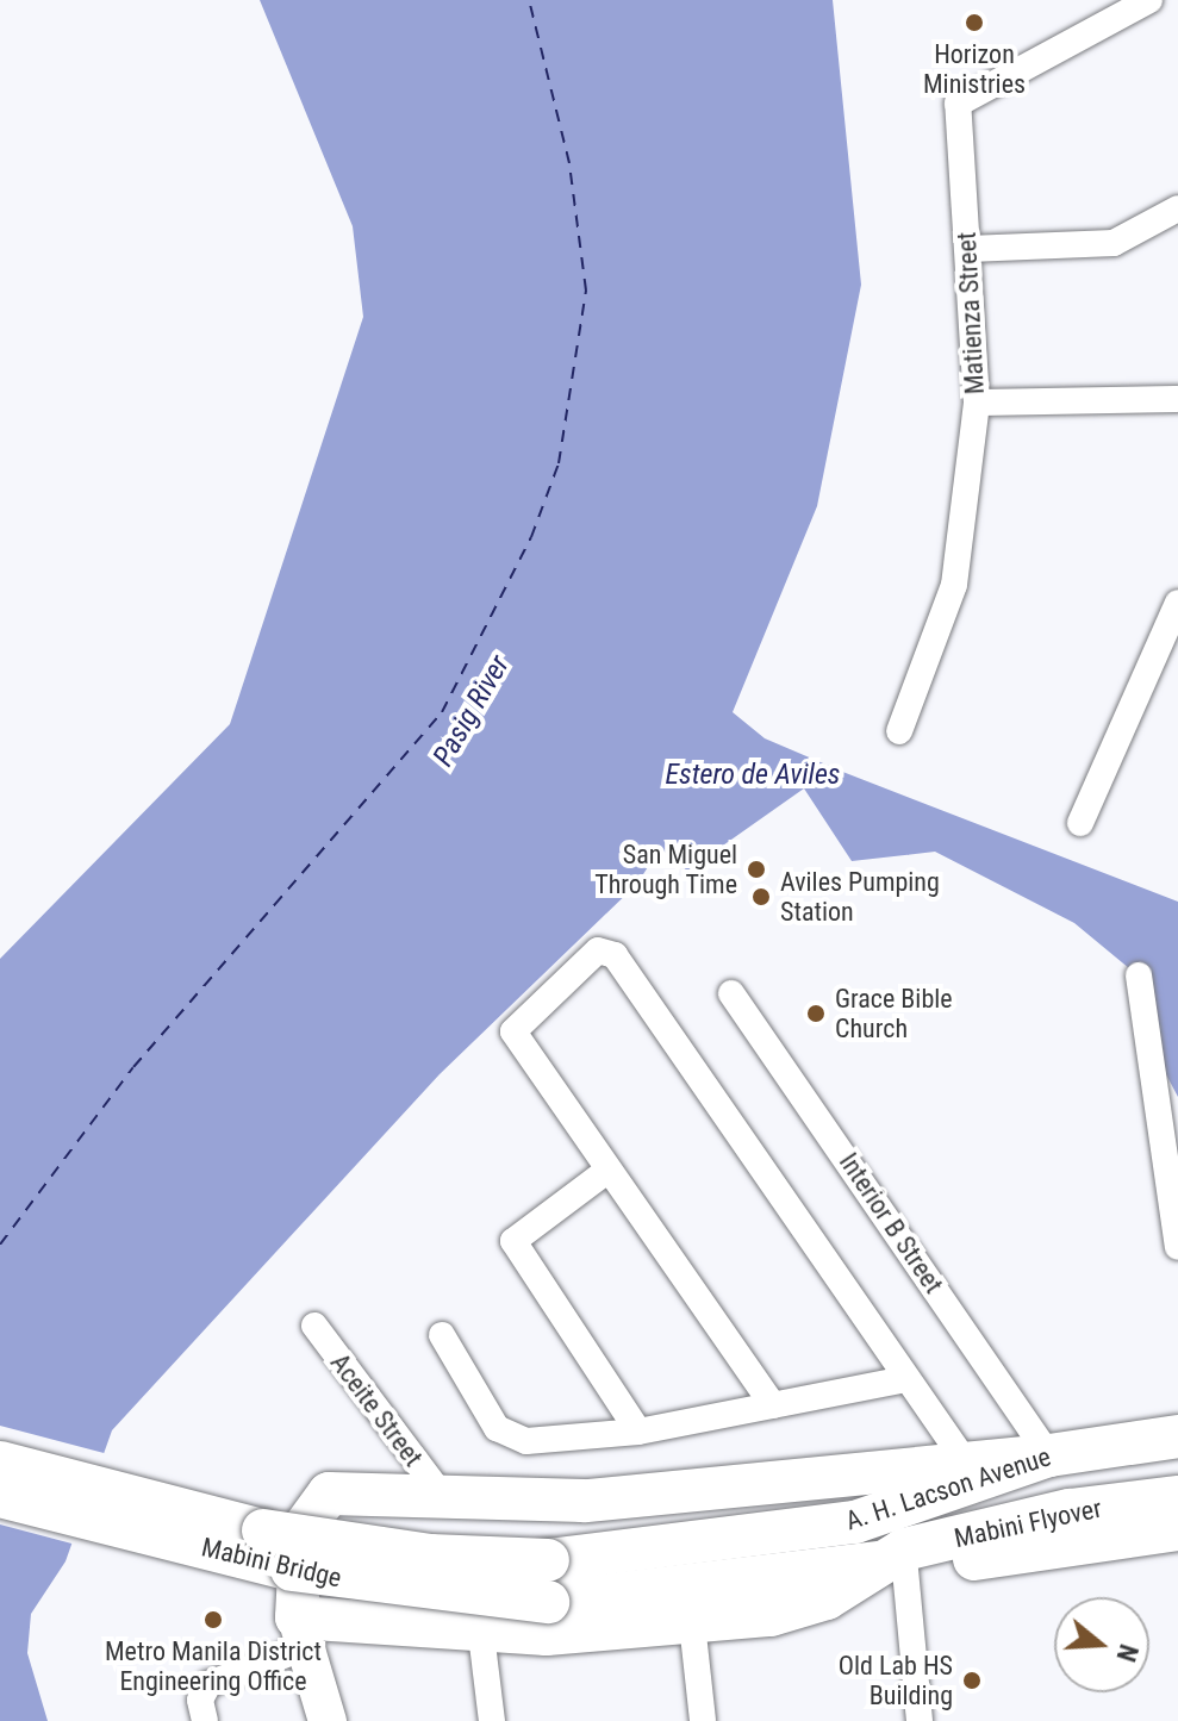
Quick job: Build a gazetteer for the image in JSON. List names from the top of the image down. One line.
{"streets":{"main road":["A. H. Lacson Avenue","Mabini Flyover","Mabini Bridge"],"street":["Matienza Street","Interior B Street","Aceite Street"]},"crossings":[["Interior B Street","A. H. Lacson Avenue"],["Interior B Street","Mabini Flyover"],["A. H. Lacson Avenue","Mabini Flyover"],["A. H. Lacson Avenue","Mabini Bridge"]],"water":["Pasig River","Estero de Aviles"],"places":["Horizon Ministries","San Miguel Through Time","Aviles Pumping Station","Grace Bible Church","Metro Manila District Engineering Office","Old Lab HS Building"],"north":"right"}
